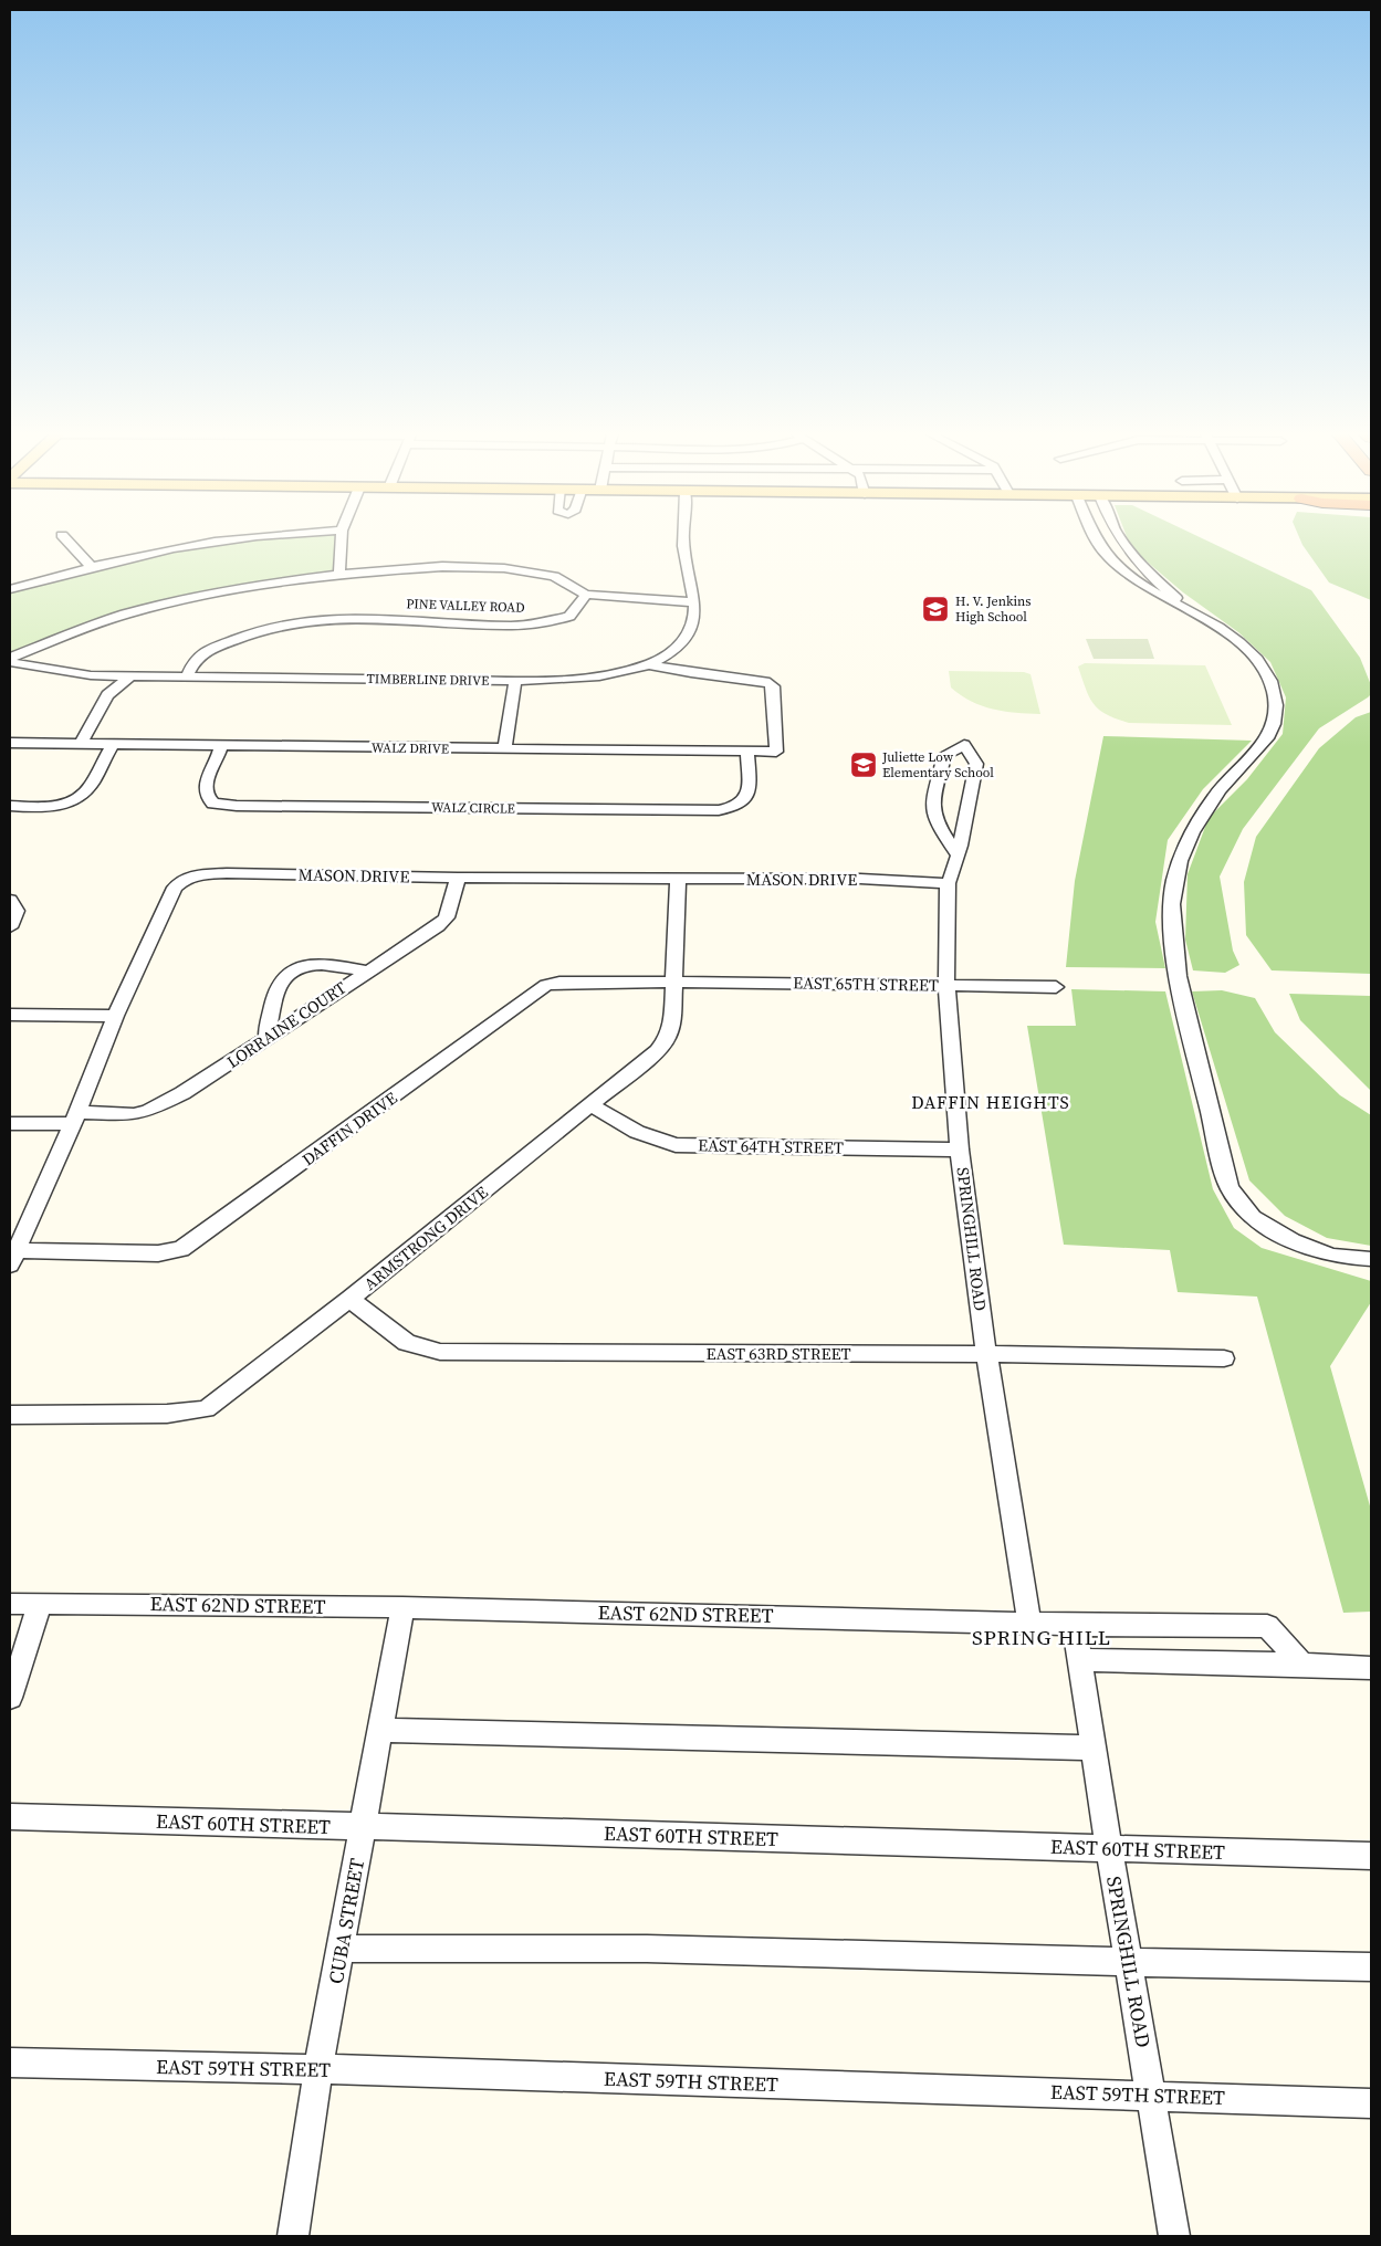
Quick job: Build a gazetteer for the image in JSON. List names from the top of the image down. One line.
{"streets":{"street":["PINE VALLEY ROAD","TIMBERLINE DRIVE","WALZ DRIVE","WALZ CIRCLE","MASON DRIVE","EAST 65TH STREET","LORRAINE COURT","DAFFIN DRIVE","EAST 64TH STREET","ARMSTRONG DRIVE","SPRINGHILL ROAD","EAST 63RD STREET","EAST 62ND STREET","EAST 60TH STREET","CUBA STREET","EAST 59TH STREET"]},"crossings":[["PINE VALLEY ROAD","TIMBERLINE DRIVE"],["TIMBERLINE DRIVE","WALZ DRIVE"],["WALZ DRIVE","WALZ CIRCLE"],["MASON DRIVE","LORRAINE COURT"],["MASON DRIVE","DAFFIN DRIVE"],["MASON DRIVE","ARMSTRONG DRIVE"],["MASON DRIVE","SPRINGHILL ROAD"],["EAST 65TH STREET","DAFFIN DRIVE"],["EAST 65TH STREET","ARMSTRONG DRIVE"],["EAST 65TH STREET","SPRINGHILL ROAD"],["DAFFIN DRIVE","ARMSTRONG DRIVE"],["EAST 64TH STREET","ARMSTRONG DRIVE"],["EAST 64TH STREET","SPRINGHILL ROAD"],["ARMSTRONG DRIVE","EAST 63RD STREET"],["SPRINGHILL ROAD","EAST 63RD STREET"],["SPRINGHILL ROAD","EAST 62ND STREET"],["SPRINGHILL ROAD","EAST 60TH STREET"],["SPRINGHILL ROAD","EAST 59TH STREET"],["EAST 62ND STREET","CUBA STREET"],["EAST 60TH STREET","CUBA STREET"],["CUBA STREET","EAST 59TH STREET"]],"districts":["DAFFIN HEIGHTS","SPRING HILL"],"places":{"school or university":["H. V. Jenkins High School","Juliette Low Elementary School"]}}
